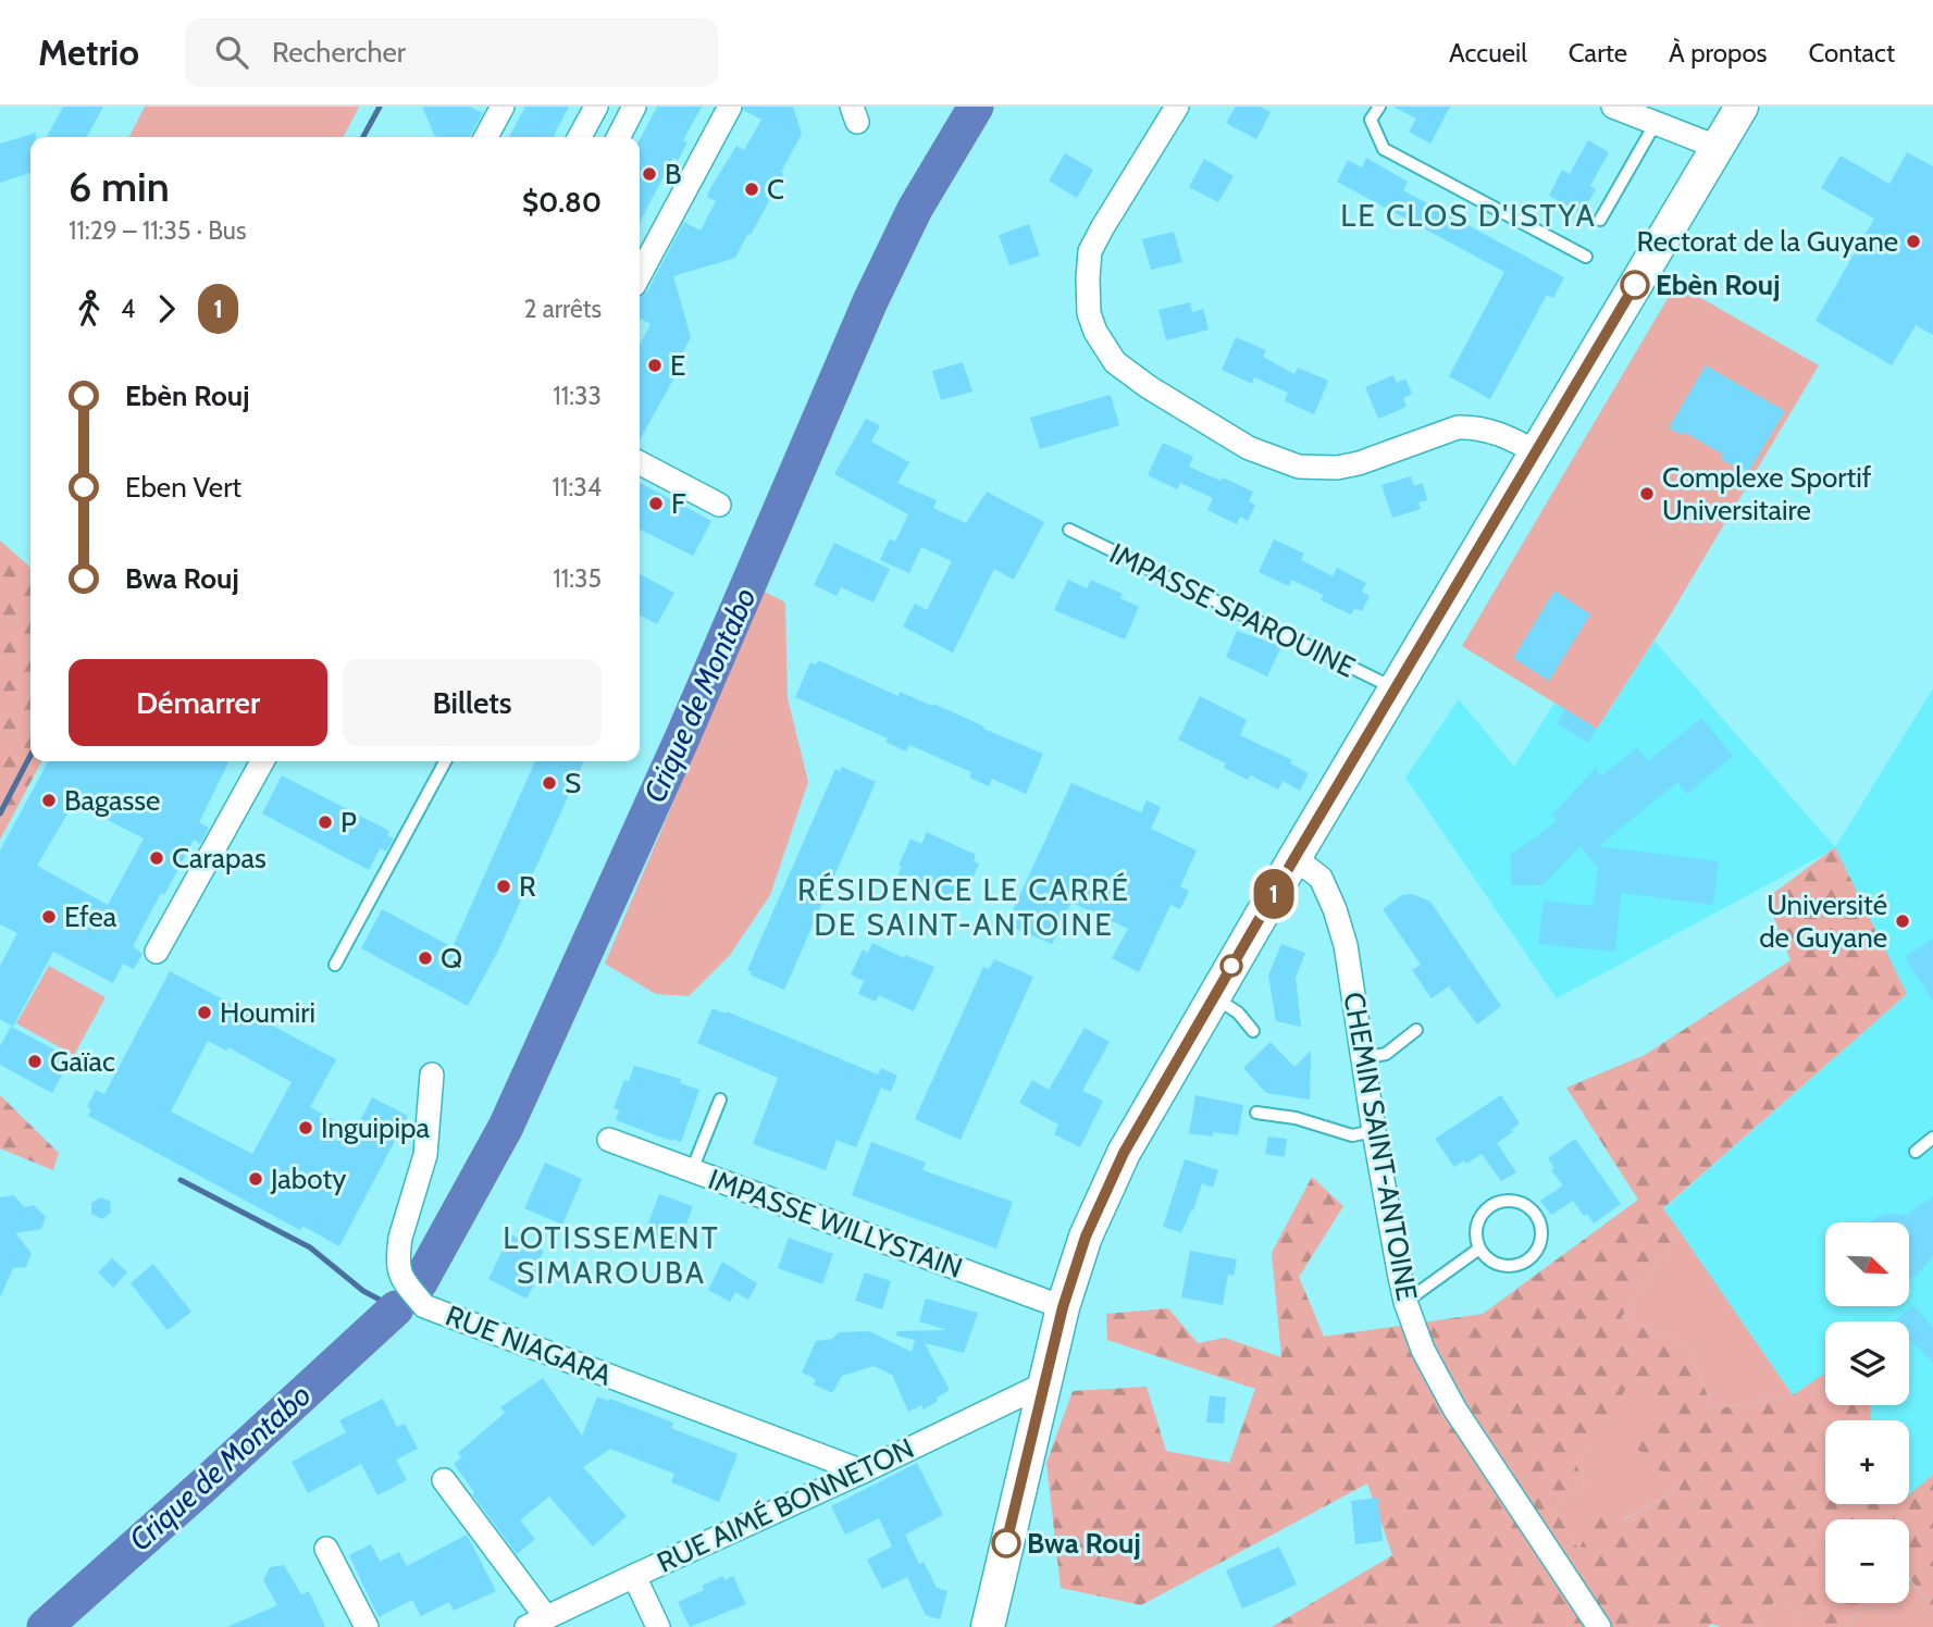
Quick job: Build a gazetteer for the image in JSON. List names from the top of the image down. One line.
{"streets":{"street":["CHEMIN SAINT-ANTOINE","IMPASSE WILLYSTAIN","RUE NIAGARA","RUE AIMÉ BONNETON"],"lane":["IMPASSE SPAROUINE"]},"crossings":[["RUE NIAGARA","RUE AIMÉ BONNETON"]],"districts":["LE CLOS D'ISTYA","RÉSIDENCE LE CARRÉ DE SAINT-ANTOINE","LOTISSEMENT SIMAROUBA"],"water":["Crique de Montabo"],"places":["B","C","Rectorat de la Guyane","Ebèn Rouj","E","Complexe Sportif Universitaire","F","S","Bagasse","P","Carapas","R","Efea","Université de Guyane","Q","Houmiri","Gaïac","Inguipipa","Jaboty","Bwa Rouj"],"lines":["bus line 1"],"north":"bottom right","page":{"header":"Metrio","search":"Rechercher","nav":["Accueil","Carte","À propos","Contact"],"on_map":"1","heading":["6 min","11:29 – 11:35 · Bus","$0.80"],"legs":["4","1","2 arrêts"],"list":[{"name":"Ebèn Rouj","value":"11:33"},{"name":"Eben Vert","value":"11:34"},{"name":"Bwa Rouj","value":"11:35"}],"buttons":["Démarrer","Billets"],"map_buttons":["+","−"]}}
